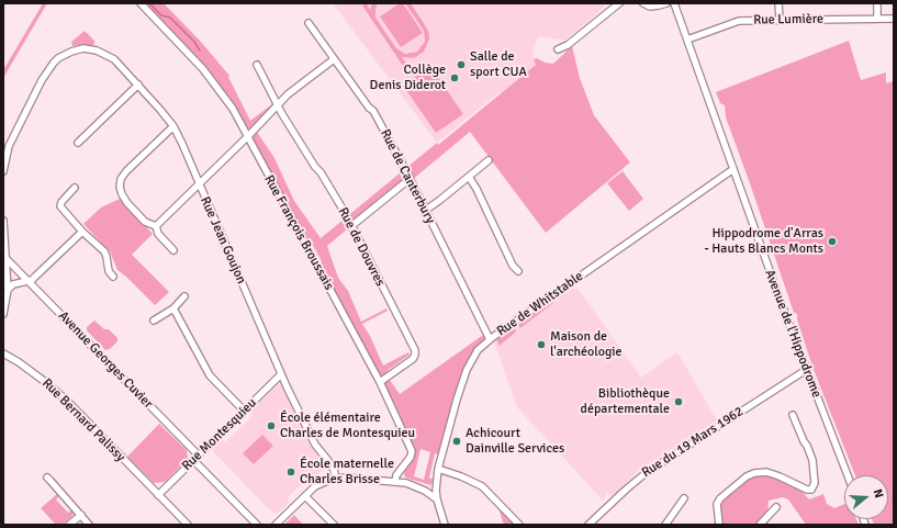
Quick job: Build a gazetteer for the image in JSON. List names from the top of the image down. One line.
{"streets":{"street":["Rue Lumière","Rue de Canterbury","Rue François Broussais","Rue Jean Goujon","Rue de Douvres","Rue de Whitstable","Avenue de l'Hippodrome","Avenue Georges Cuvier","Rue Bernard Palissy","Rue Montesquieu","Rue du 19 Mars 1962"]},"crossings":[["Rue Lumière","Avenue de l'Hippodrome"],["Rue de Canterbury","Rue de Whitstable"],["Rue François Broussais","Rue de Douvres"],["Rue Jean Goujon","Rue Montesquieu"],["Rue de Whitstable","Avenue de l'Hippodrome"],["Avenue de l'Hippodrome","Rue du 19 Mars 1962"],["Avenue Georges Cuvier","Rue Montesquieu"],["Rue Bernard Palissy","Rue Montesquieu"]],"places":["Salle de sport CUA","Collège Denis Diderot","Hippodrome d'Arras - Hauts Blancs Monts","Maison de l'archéologie","Bibliothèque départementale","École élémentaire Charles de Montesquieu","Achicourt Dainville Services","École maternelle Charles Brisse"],"north":"right"}
